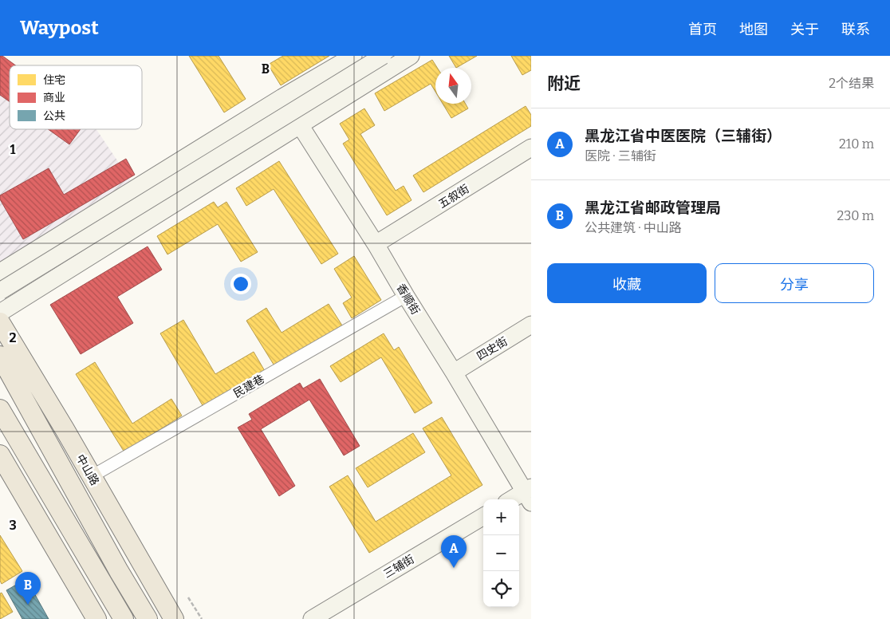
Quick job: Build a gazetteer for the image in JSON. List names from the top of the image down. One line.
{"streets":{"main road":["中山路"],"street":["五叙街","香顺街","四史街","民建巷","三辅街"]},"crossings":[["五叙街","香顺街"],["香顺街","四史街"],["香顺街","民建巷"],["民建巷","中山路"]],"legend":["住宅","商业","公共"],"north":"top","page":{"header":"Waypost","nav":["首页","地图","关于","联系"],"heading":["附近","2个结果"],"list":[{"mark":"A","name":"黑龙江省中医医院（三辅街）","note":"医院 · 三辅街","value":"210 m"},{"mark":"B","name":"黑龙江省邮政管理局","note":"公共建筑 · 中山路","value":"230 m"}],"buttons":["收藏","分享"],"map_buttons":["+","−"],"pins":["A","B"]},"grid":{"columns":["B"],"rows":["1","2","3"]}}
